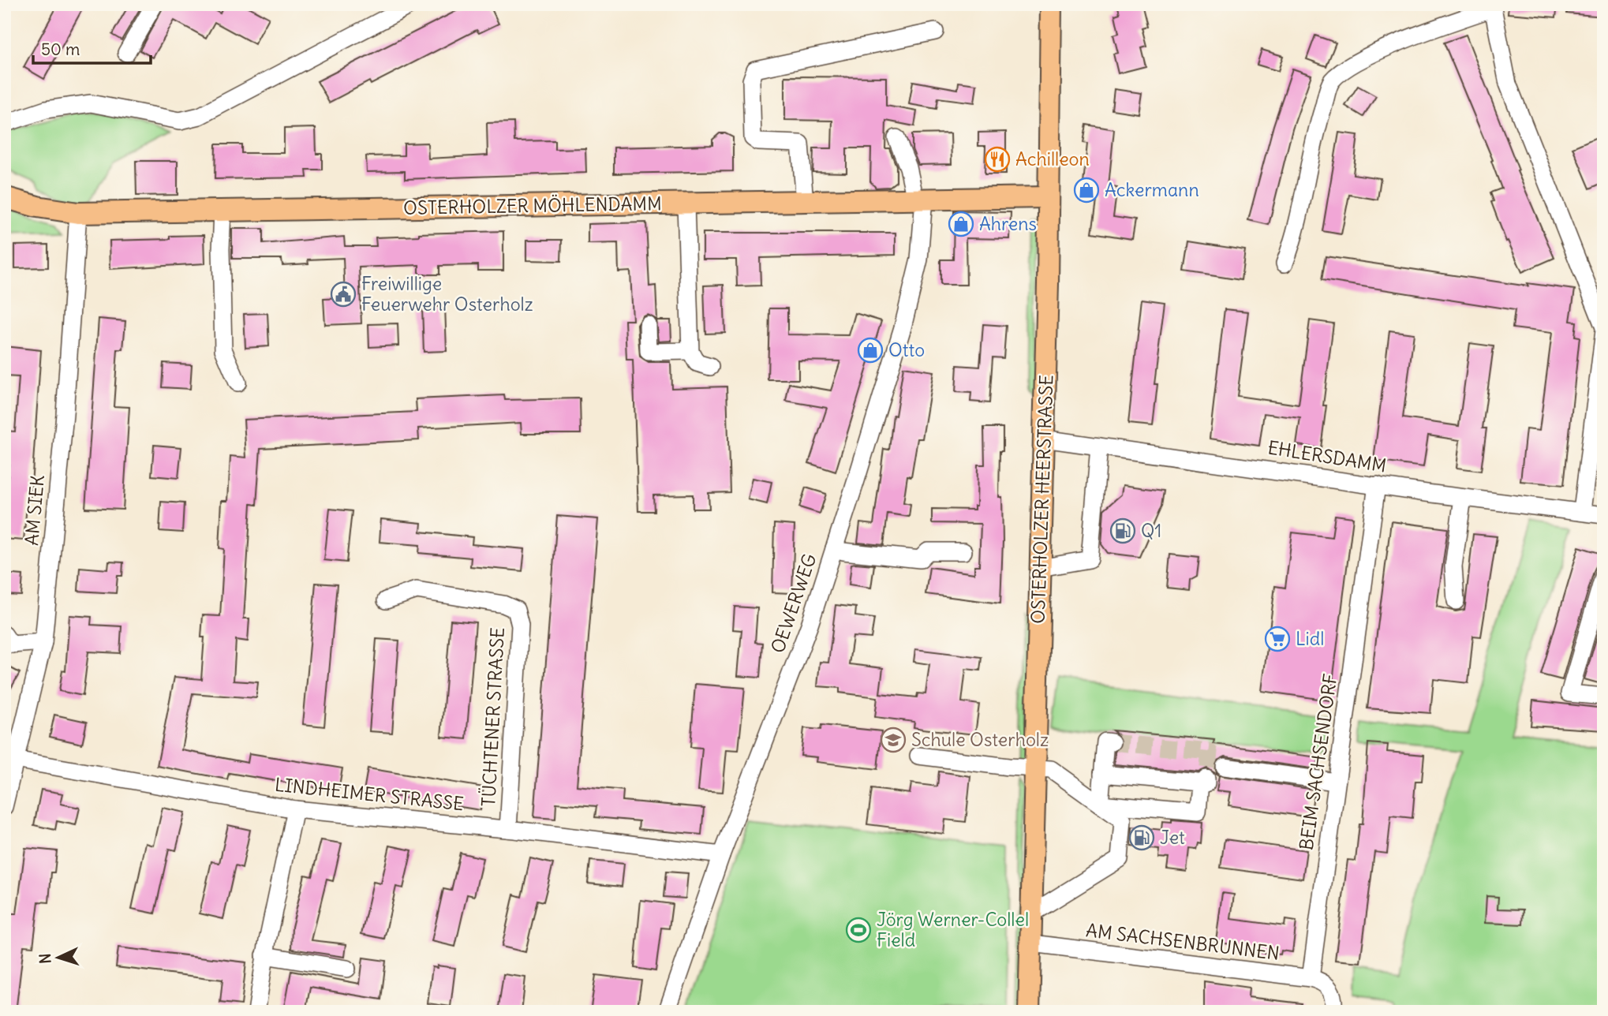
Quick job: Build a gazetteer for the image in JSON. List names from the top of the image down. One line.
{"streets":{"main road":["OSTERHOLZER MÖHLENDAMM","OSTERHOLZER HEERSTRASSE"],"street":["EHLERSDAMM","AM SIEK","OEWERWEG","TÜCHTENER STRASSE","BEIM SACHSENDORF","LINDHEIMER STRASSE","AM SACHSENBRUNNEN"]},"crossings":[["OSTERHOLZER MÖHLENDAMM","OSTERHOLZER HEERSTRASSE"],["OSTERHOLZER MÖHLENDAMM","AM SIEK"],["OSTERHOLZER MÖHLENDAMM","OEWERWEG"],["EHLERSDAMM","OSTERHOLZER HEERSTRASSE"],["EHLERSDAMM","BEIM SACHSENDORF"],["OSTERHOLZER HEERSTRASSE","AM SACHSENBRUNNEN"],["AM SIEK","LINDHEIMER STRASSE"],["OEWERWEG","LINDHEIMER STRASSE"],["TÜCHTENER STRASSE","LINDHEIMER STRASSE"],["BEIM SACHSENDORF","AM SACHSENBRUNNEN"]],"places":{"restaurant":["Achilleon"],"shop":["Ackermann","Ahrens","Otto"],"public building":["Freiwillige Feuerwehr Osterholz"],"fuel station":["Q1","Jet"],"supermarket":["Lidl"],"school or university":["Schule Osterholz"],"sports":["Jörg Werner-Collel Field"]},"scale_bar":"50 m","north":"left"}
